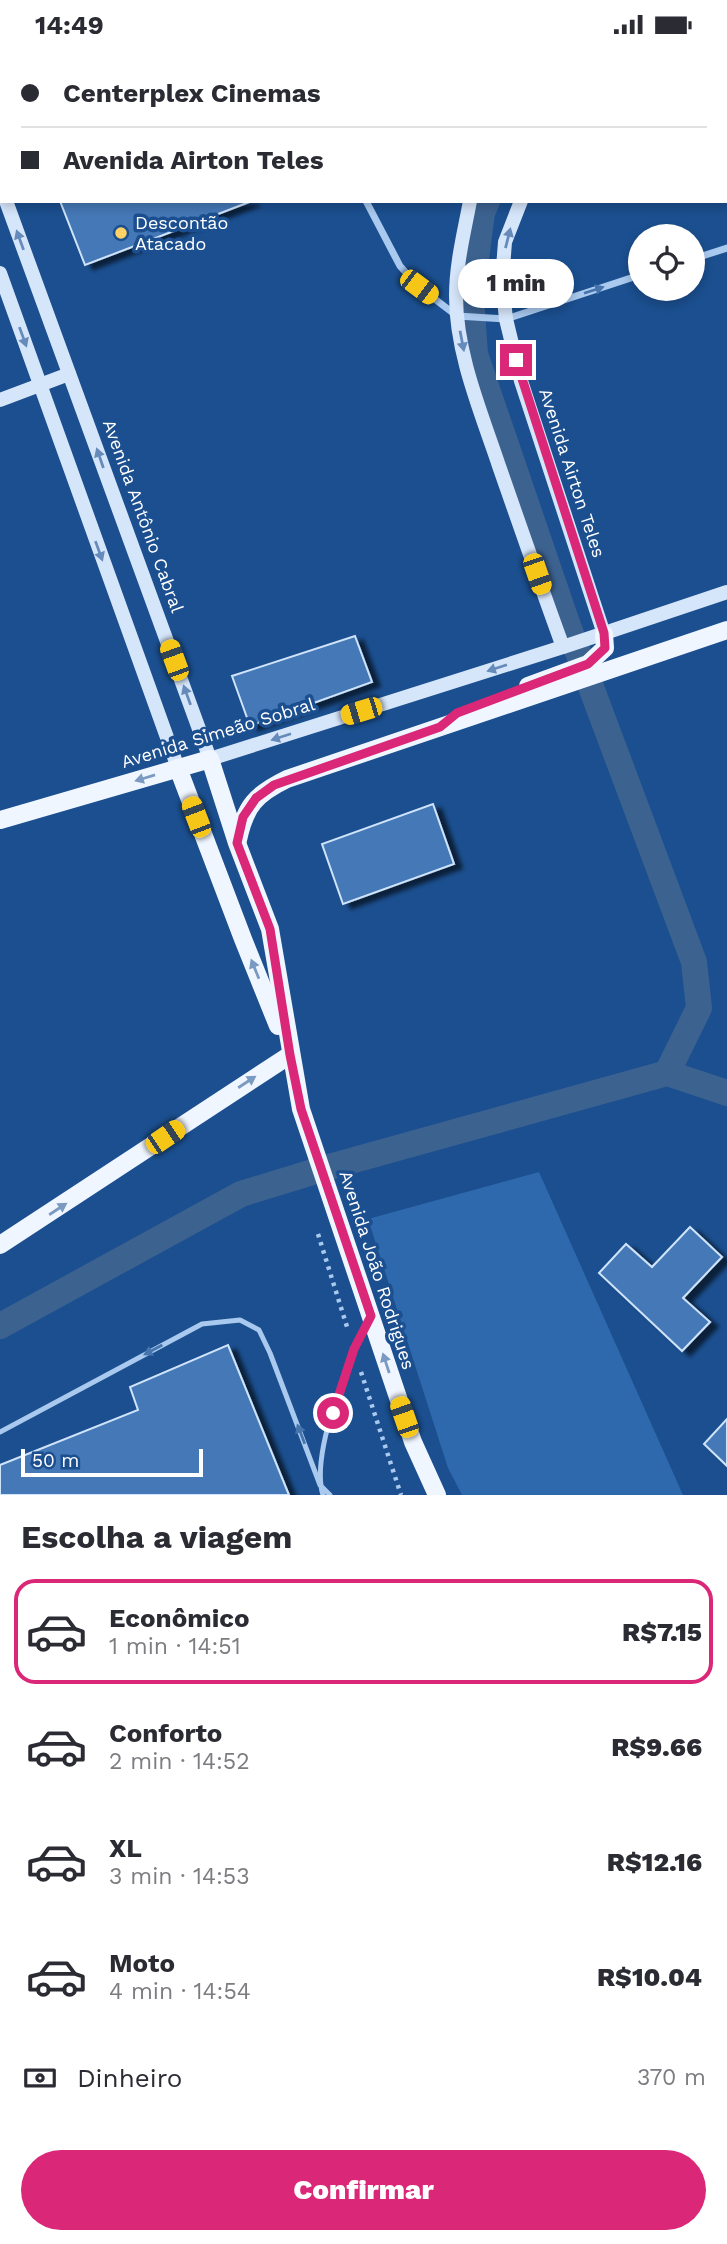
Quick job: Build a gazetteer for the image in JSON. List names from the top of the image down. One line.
{"streets":{"main road":["Avenida Airton Teles","Avenida Antônio Cabral","Avenida Simeão Sobral","Avenida João Rodrigues"]},"crossings":[["Avenida Airton Teles","Avenida Simeão Sobral"],["Avenida Antônio Cabral","Avenida Simeão Sobral"],["Avenida Antônio Cabral","Avenida João Rodrigues"]],"one_way":["Avenida João Rodrigues"],"places":["Descontão Atacado"],"scale_bar":"50 m","page":{"status":"14:49","banner":["Centerplex Cinemas","Avenida Airton Teles"],"bubble":"1 min","scale":"50 m","heading":"Escolha a viagem","list":[{"name":"Econômico","note":"1 min · 14:51","value":"R$7.15"},{"name":"Conforto","note":"2 min · 14:52","value":"R$9.66"},{"name":"XL","note":"3 min · 14:53","value":"R$12.16"},{"name":"Moto","note":"4 min · 14:54","value":"R$10.04"}],"pay":["Dinheiro","370 m"],"buttons":"Confirmar"}}
